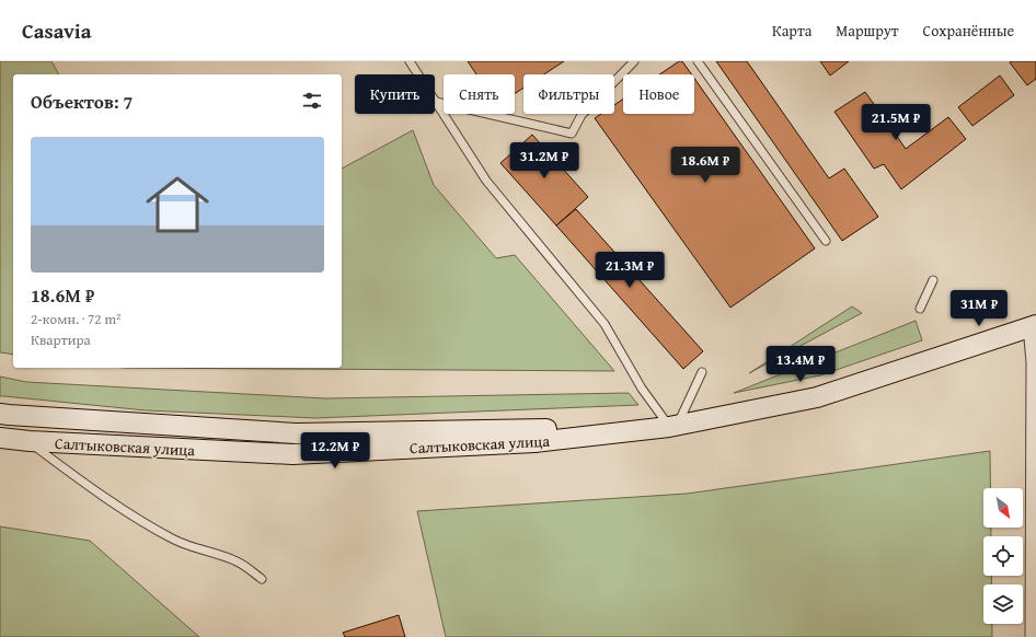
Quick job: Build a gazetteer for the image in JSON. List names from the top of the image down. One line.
{"streets":{"main road":["Салтыковская улица"]},"north":"bottom right","page":{"header":"Casavia","nav":["Карта","Маршрут","Сохранённые"],"chip":["Купить","Снять","Фильтры","Новое"],"heading":"Объектов: 7","price":["21.5M ₽","31.2M ₽","18.6M ₽","21.3M ₽","31M ₽","13.4M ₽","12.2M ₽"],"list":[{"name":"18.6M ₽","note":"2-комн. · 72 m² · Квартира"}]}}
